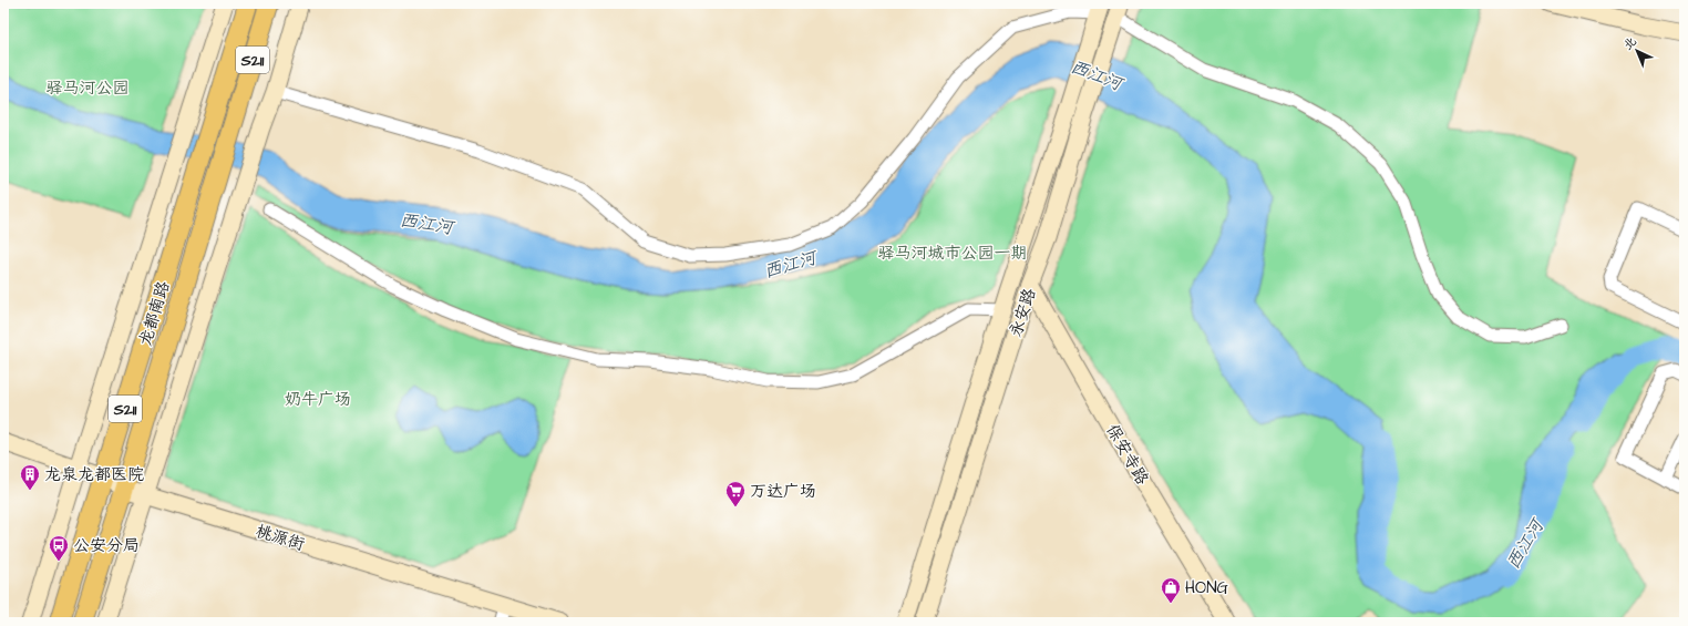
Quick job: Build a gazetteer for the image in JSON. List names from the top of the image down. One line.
{"streets":{"main road":["S211","龙都南路"],"street":["永安路","保安寺路","桃源街"]},"crossings":[["永安路","保安寺路"],["龙都南路","桃源街"]],"water":["西江河"],"parks":["驿马河公园","驿马河城市公园一期","奶牛广场"],"places":{"building":["龙泉龙都医院"],"supermarket":["万达广场"],"bus stop":["公安分局"],"shop":["HONG"]},"north":"top left"}
